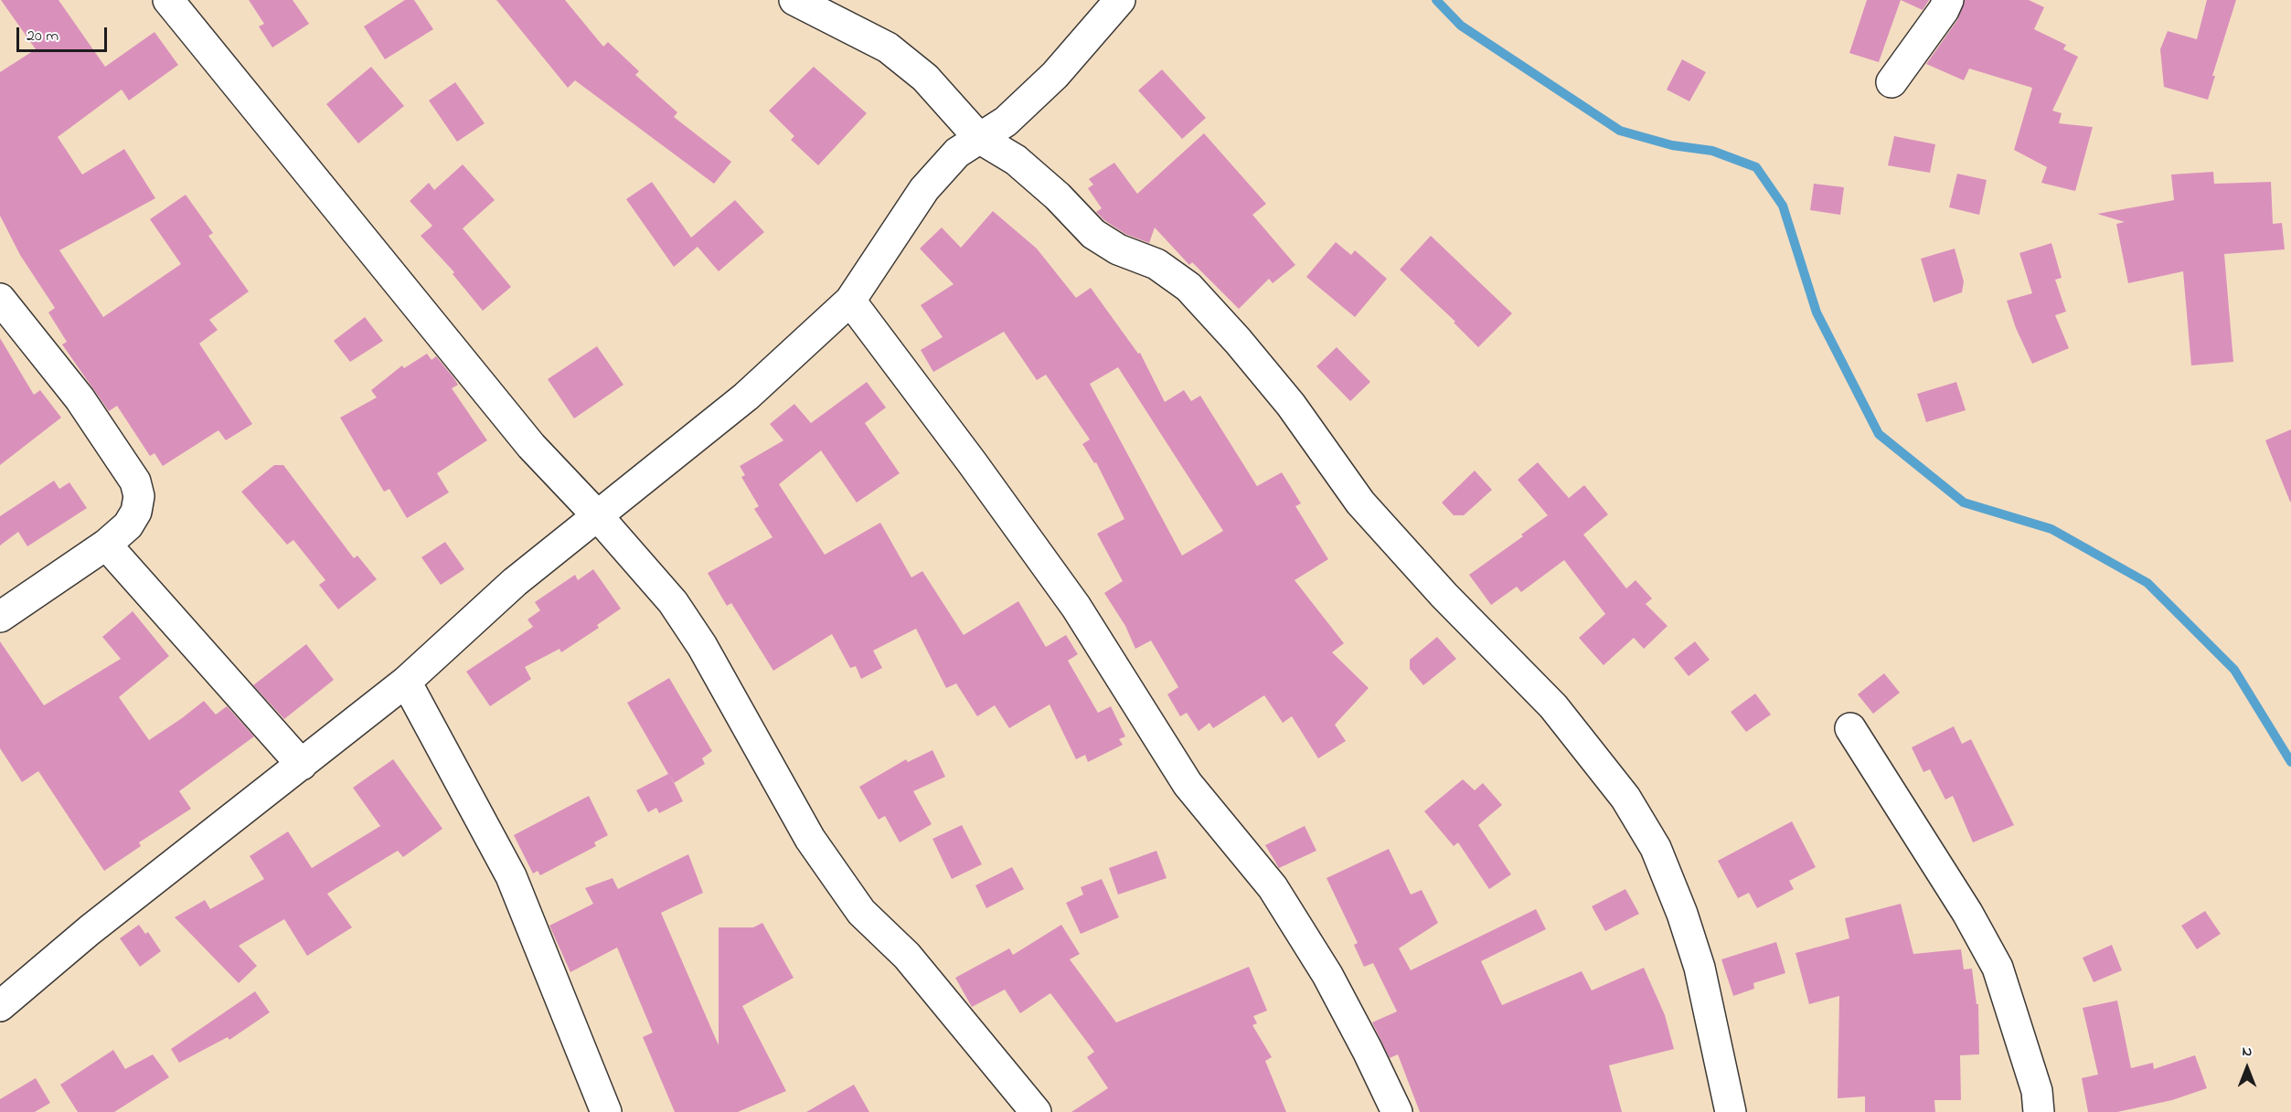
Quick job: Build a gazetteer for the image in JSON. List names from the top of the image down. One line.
{"scale_bar":"20 m","north":"top"}
